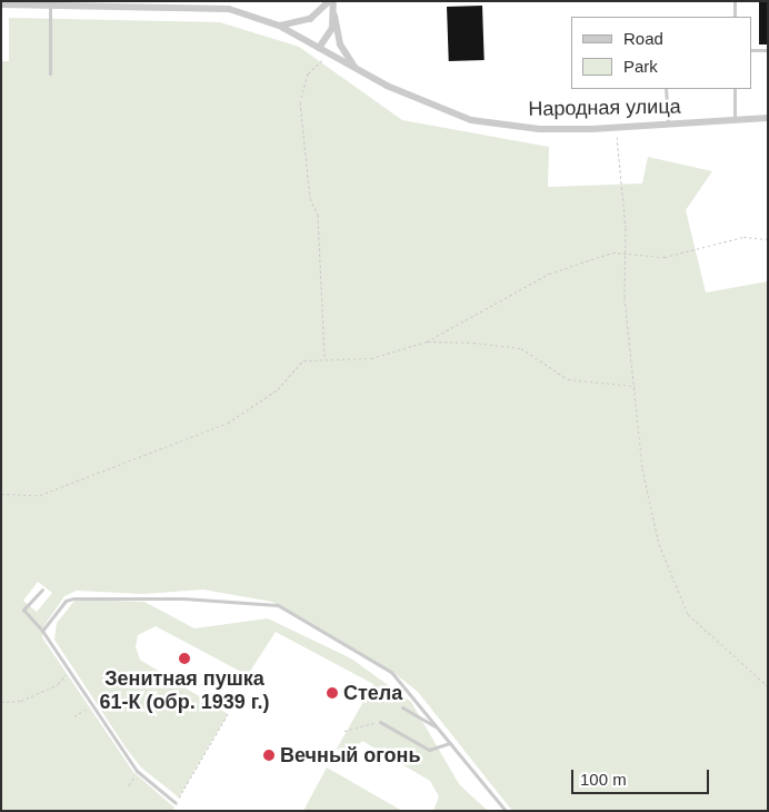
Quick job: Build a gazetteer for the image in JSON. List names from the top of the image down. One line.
{"streets":{"street":["Народная улица"]},"places":["Зенитная пушка 61-К (обр. 1939 г.)","Стела","Вечный огонь"],"legend":["Road","Park"],"scale_bar":"100 m"}
